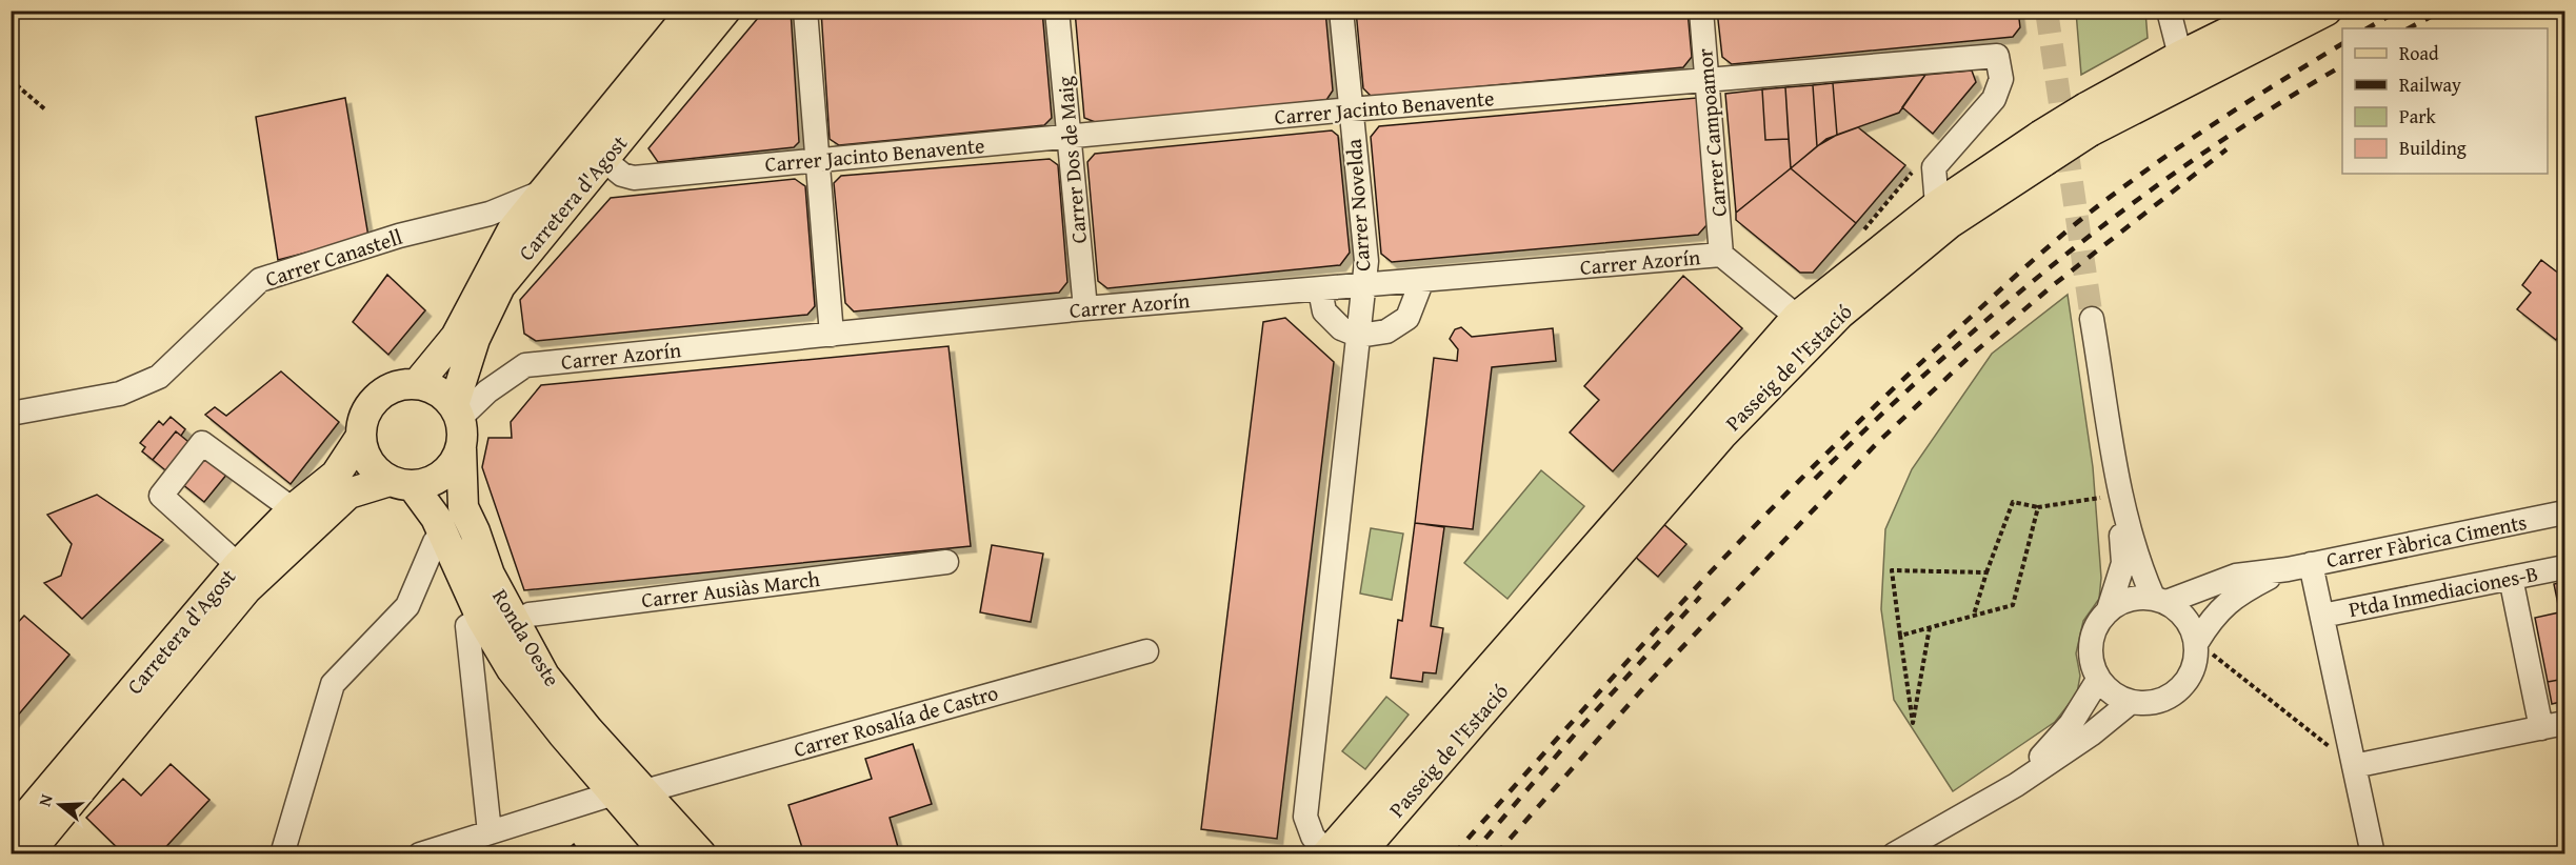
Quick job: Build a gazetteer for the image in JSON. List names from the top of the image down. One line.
{"streets":{"main road":["Carretera d'Agost","Passeig de l'Estació","Ronda Oeste"],"street":["Carrer Jacinto Benavente","Carrer Campoamor","Carrer Dos de Maig","Carrer Novelda","Carrer Canastell","Carrer Azorín","Carrer Fàbrica Ciments","Carrer Ausiàs March","Ptda Inmediaciones-B","Carrer Rosalía de Castro"]},"crossings":[["Carrer Jacinto Benavente","Carrer Campoamor"],["Carrer Jacinto Benavente","Carrer Dos de Maig"],["Carrer Jacinto Benavente","Carretera d'Agost"],["Carrer Jacinto Benavente","Carrer Novelda"],["Carrer Jacinto Benavente","Passeig de l'Estació"],["Carrer Campoamor","Carrer Azorín"],["Carrer Dos de Maig","Carrer Azorín"],["Carretera d'Agost","Carrer Canastell"],["Carretera d'Agost","Carrer Azorín"],["Carretera d'Agost","Ronda Oeste"],["Carrer Novelda","Carrer Azorín"],["Carrer Novelda","Passeig de l'Estació"],["Carrer Azorín","Passeig de l'Estació"],["Carrer Azorín","Ronda Oeste"],["Carrer Ausiàs March","Ronda Oeste"],["Ronda Oeste","Carrer Rosalía de Castro"]],"legend":["Road","Railway","Park","Building"],"north":"left"}
